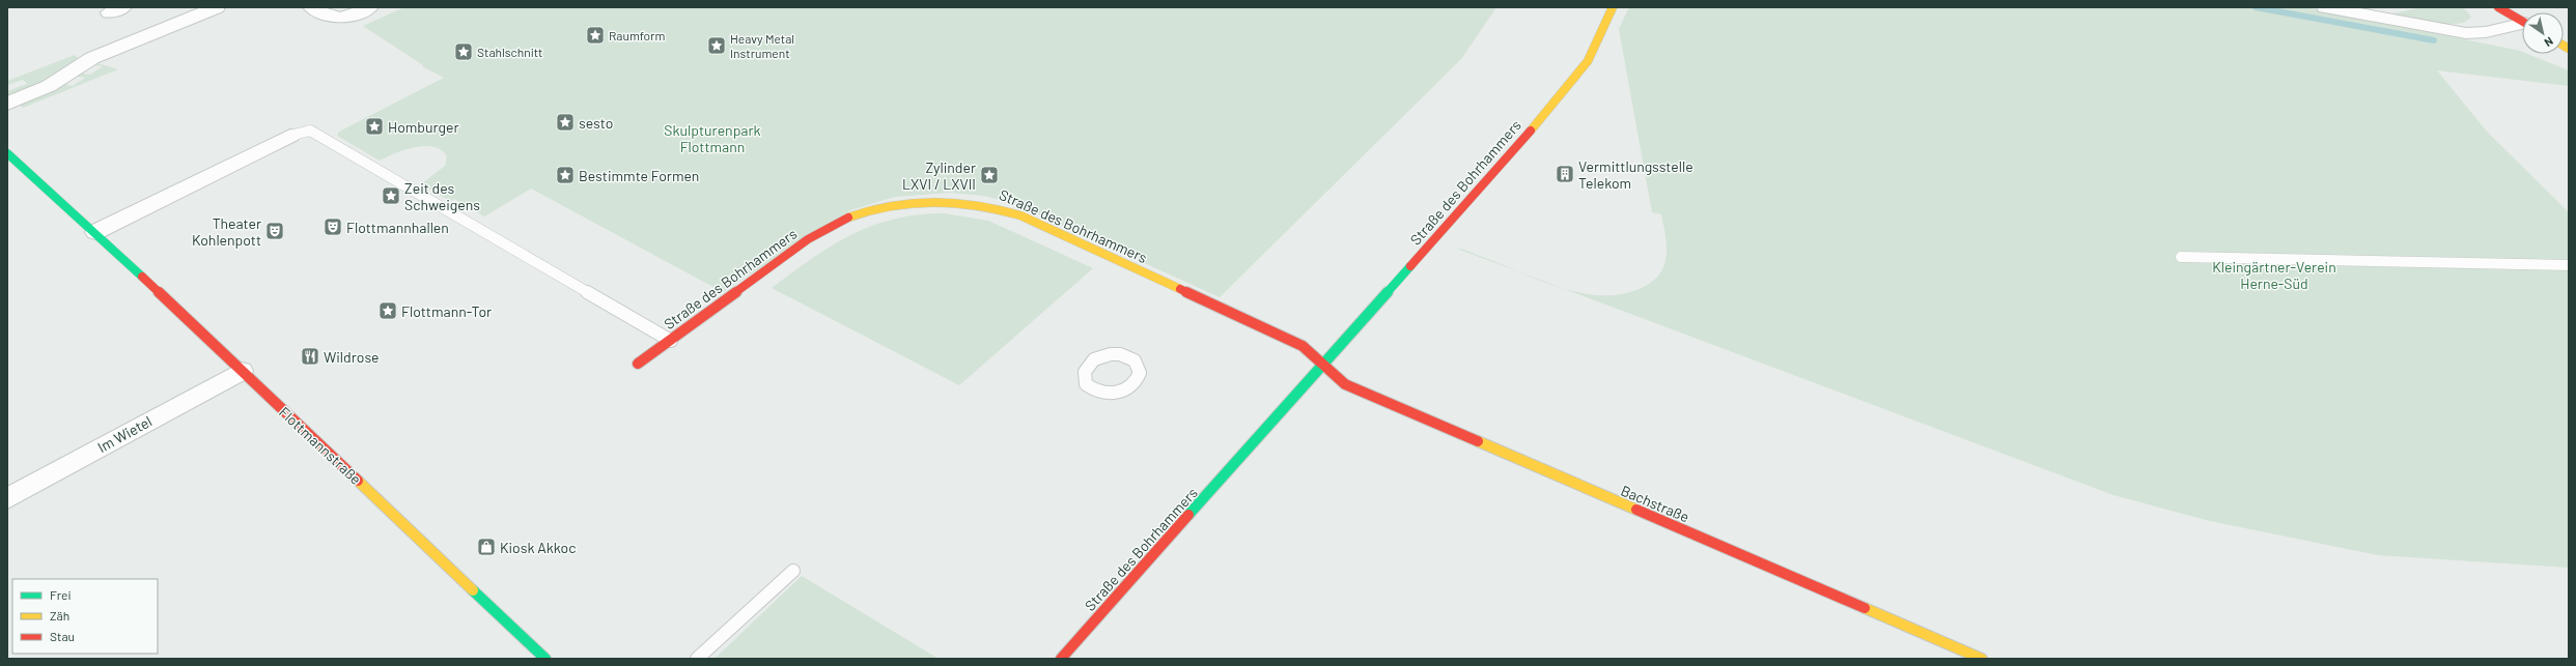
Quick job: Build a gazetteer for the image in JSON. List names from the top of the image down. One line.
{"streets":{"street":["Straße des Bohrhammers","Im Wietel","Flottmannstraße","Bachstraße"]},"crossings":[["Straße des Bohrhammers","Bachstraße"],["Im Wietel","Flottmannstraße"]],"parks":["Skulpturenpark Flottmann","Kleingärtner-Verein Herne-Süd"],"places":{"place":["Raumform","Heavy Metal Instrument","Stahlschnitt","sesto","Homburger","Bestimmte Formen","Zylinder LXVI / LXVII","Zeit des Schweigens","Flottmann-Tor"],"building":["Vermittlungsstelle Telekom"],"theatre":["Flottmannhallen","Theater Kohlenpott"],"restaurant":["Wildrose"],"shop":["Kiosk Akkoc"]},"legend":["Frei","Zäh","Stau"],"north":"bottom right"}
